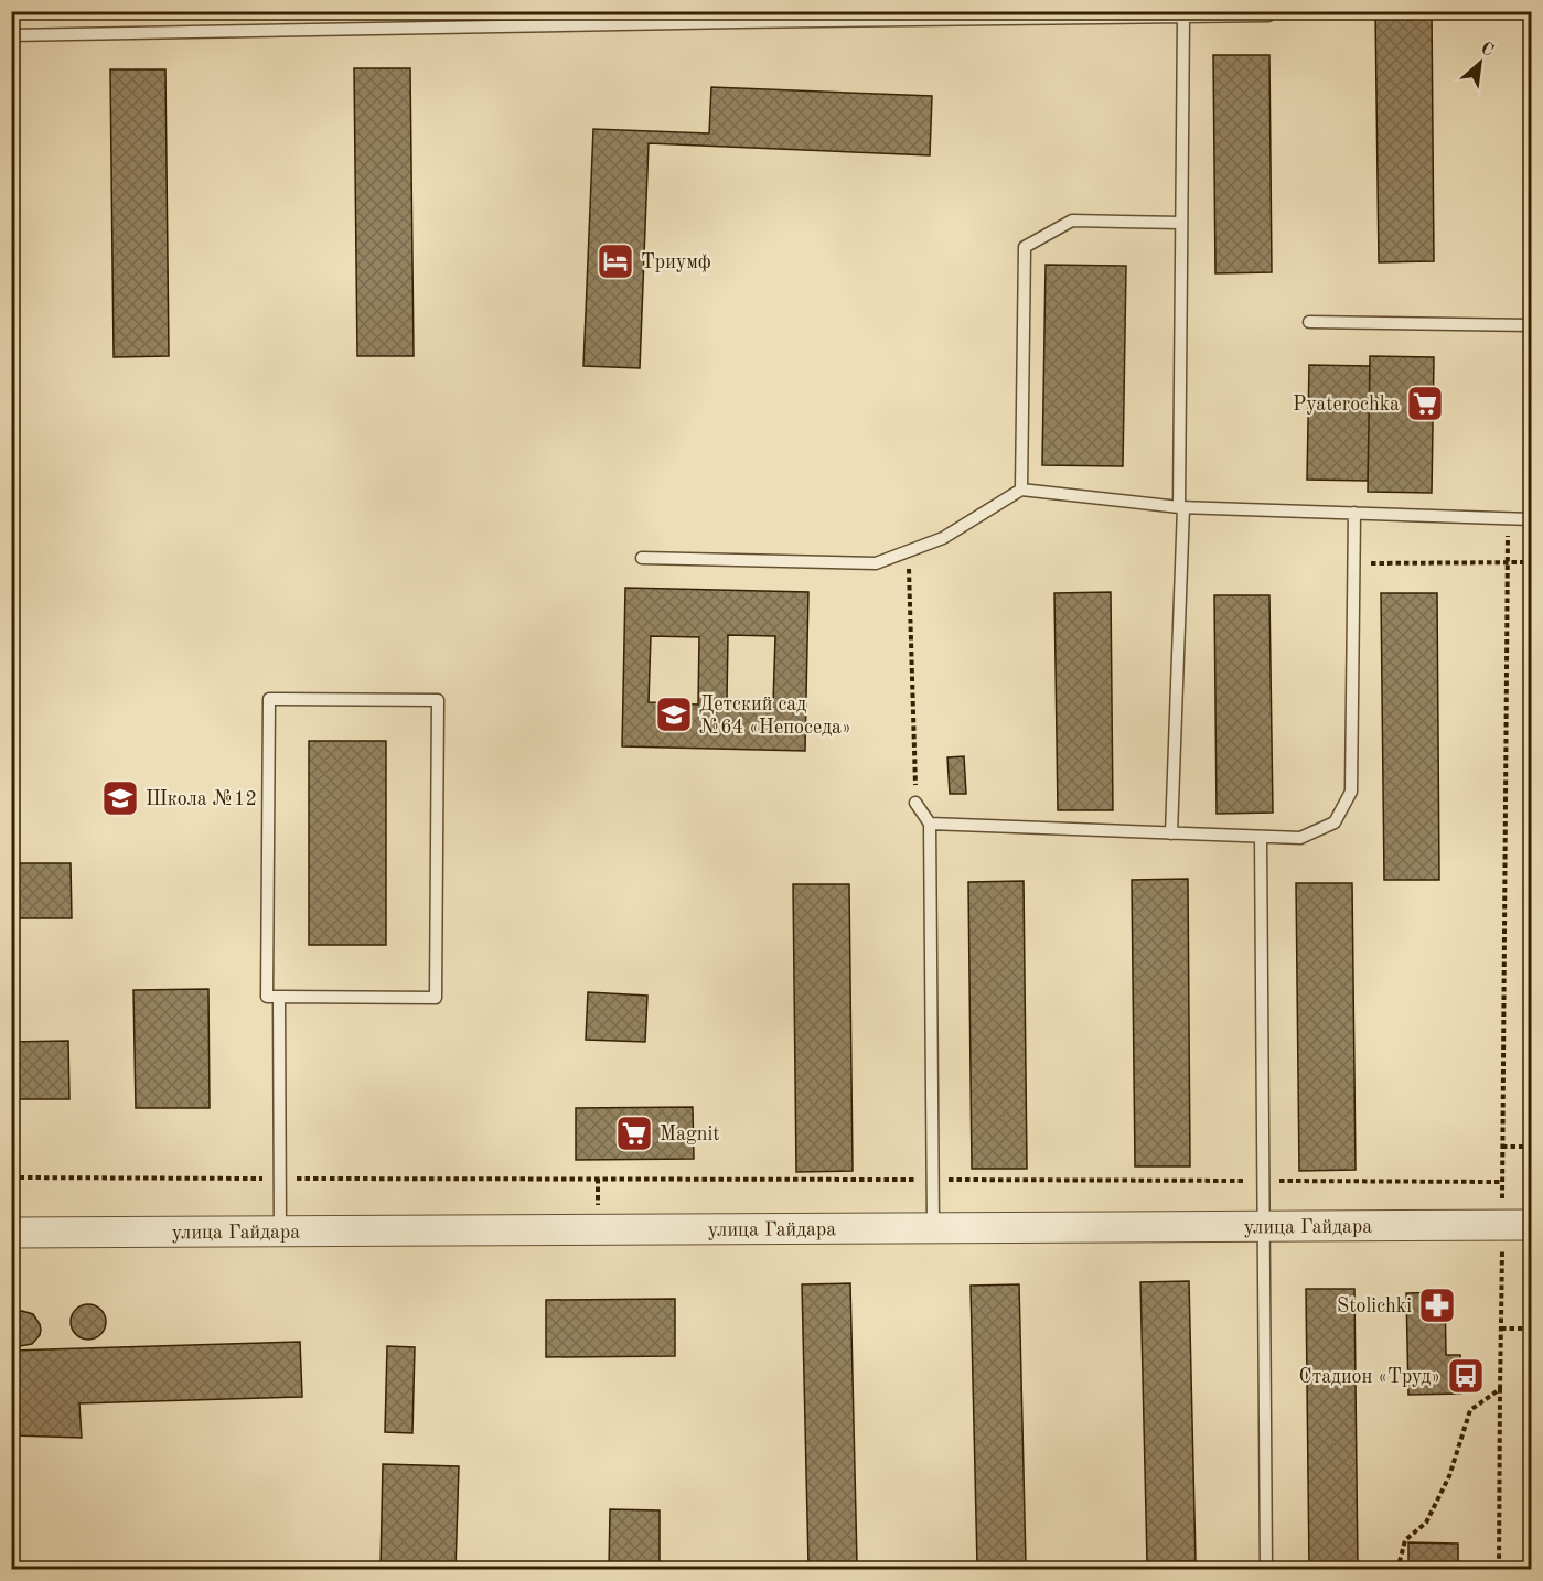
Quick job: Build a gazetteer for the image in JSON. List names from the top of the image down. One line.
{"streets":{"street":["улица Гайдара"]},"places":{"hotel":["Триумф"],"supermarket":["Pyaterochka","Magnit"],"school or university":["Детский сад №64 «Непоседа»","Школа №12"],"pharmacy":["Stolichki"],"bus stop":["Стадион «Труд»"]},"north":"top right"}
